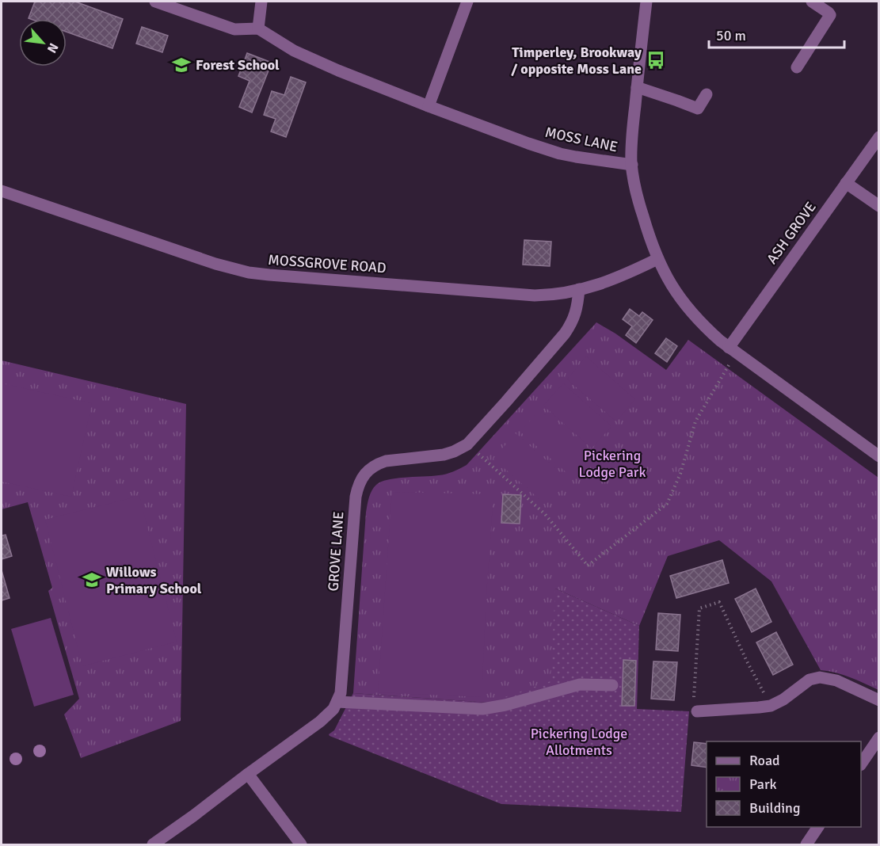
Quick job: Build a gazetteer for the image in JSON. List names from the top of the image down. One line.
{"streets":{"street":["MOSS LANE","ASH GROVE","MOSSGROVE ROAD","GROVE LANE"]},"crossings":[["MOSS LANE","ASH GROVE"],["MOSS LANE","MOSSGROVE ROAD"],["MOSSGROVE ROAD","GROVE LANE"]],"parks":["Pickering Lodge Park","Pickering Lodge Allotments"],"places":{"bus stop":["Timperley, Brookway / opposite Moss Lane"],"school or university":["Forest School","Willows Primary School"]},"legend":["Road","Park","Building"],"scale_bar":"50 m","north":"bottom right"}
